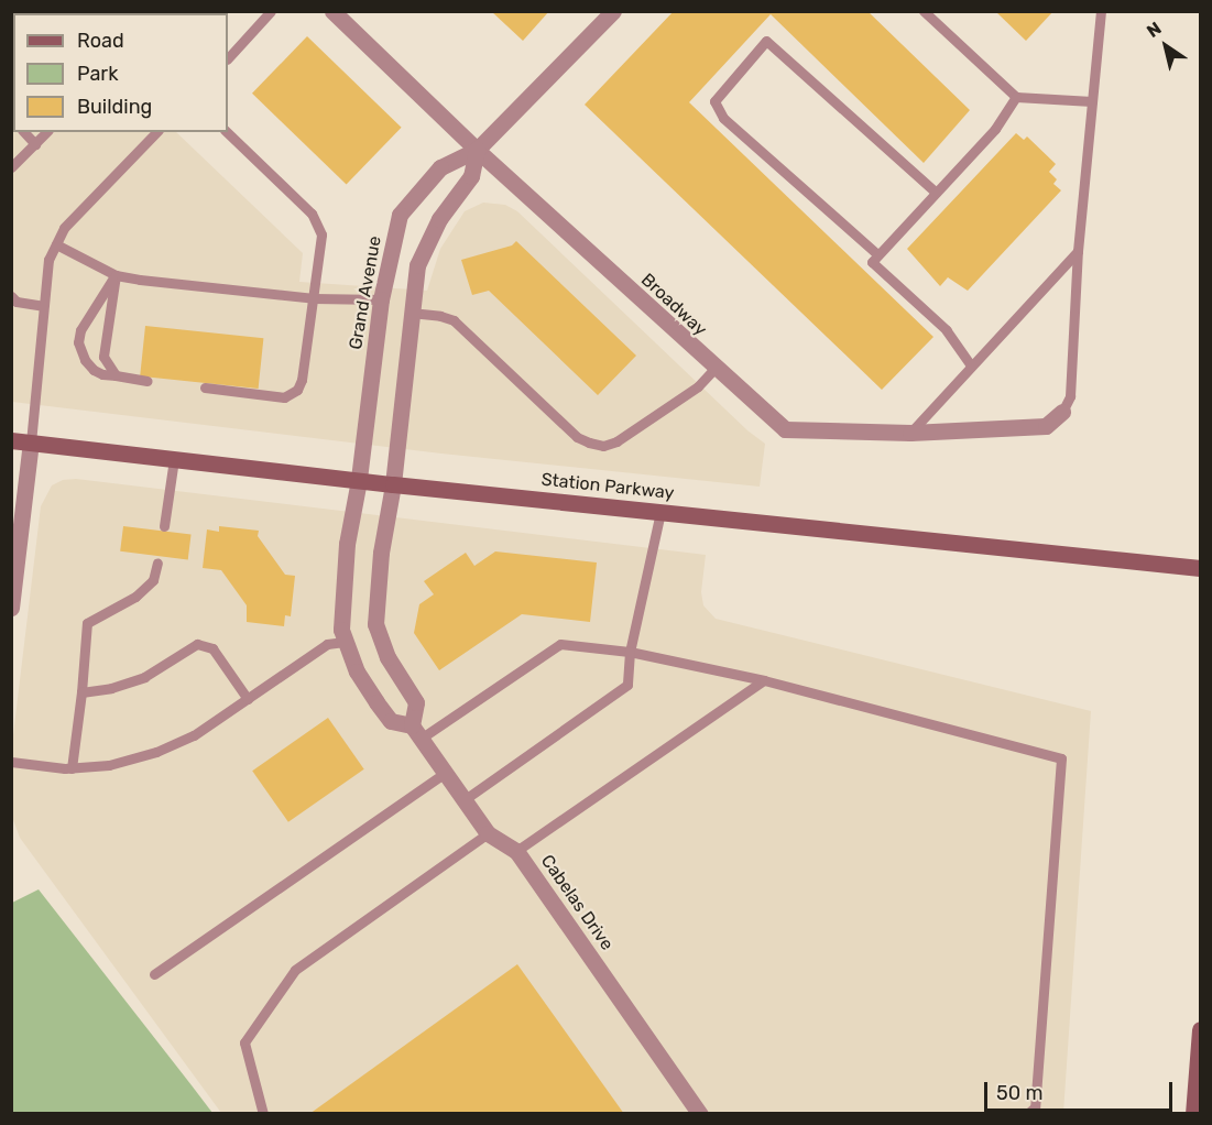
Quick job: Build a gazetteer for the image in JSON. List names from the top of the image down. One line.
{"streets":{"street":["Grand Avenue","Broadway","Station Parkway","Cabelas Drive"]},"crossings":[["Grand Avenue","Broadway"],["Grand Avenue","Station Parkway"],["Grand Avenue","Cabelas Drive"],["Station Parkway","Cabelas Drive"]],"legend":["Road","Park","Building"],"scale_bar":"50 m","north":"top left"}
